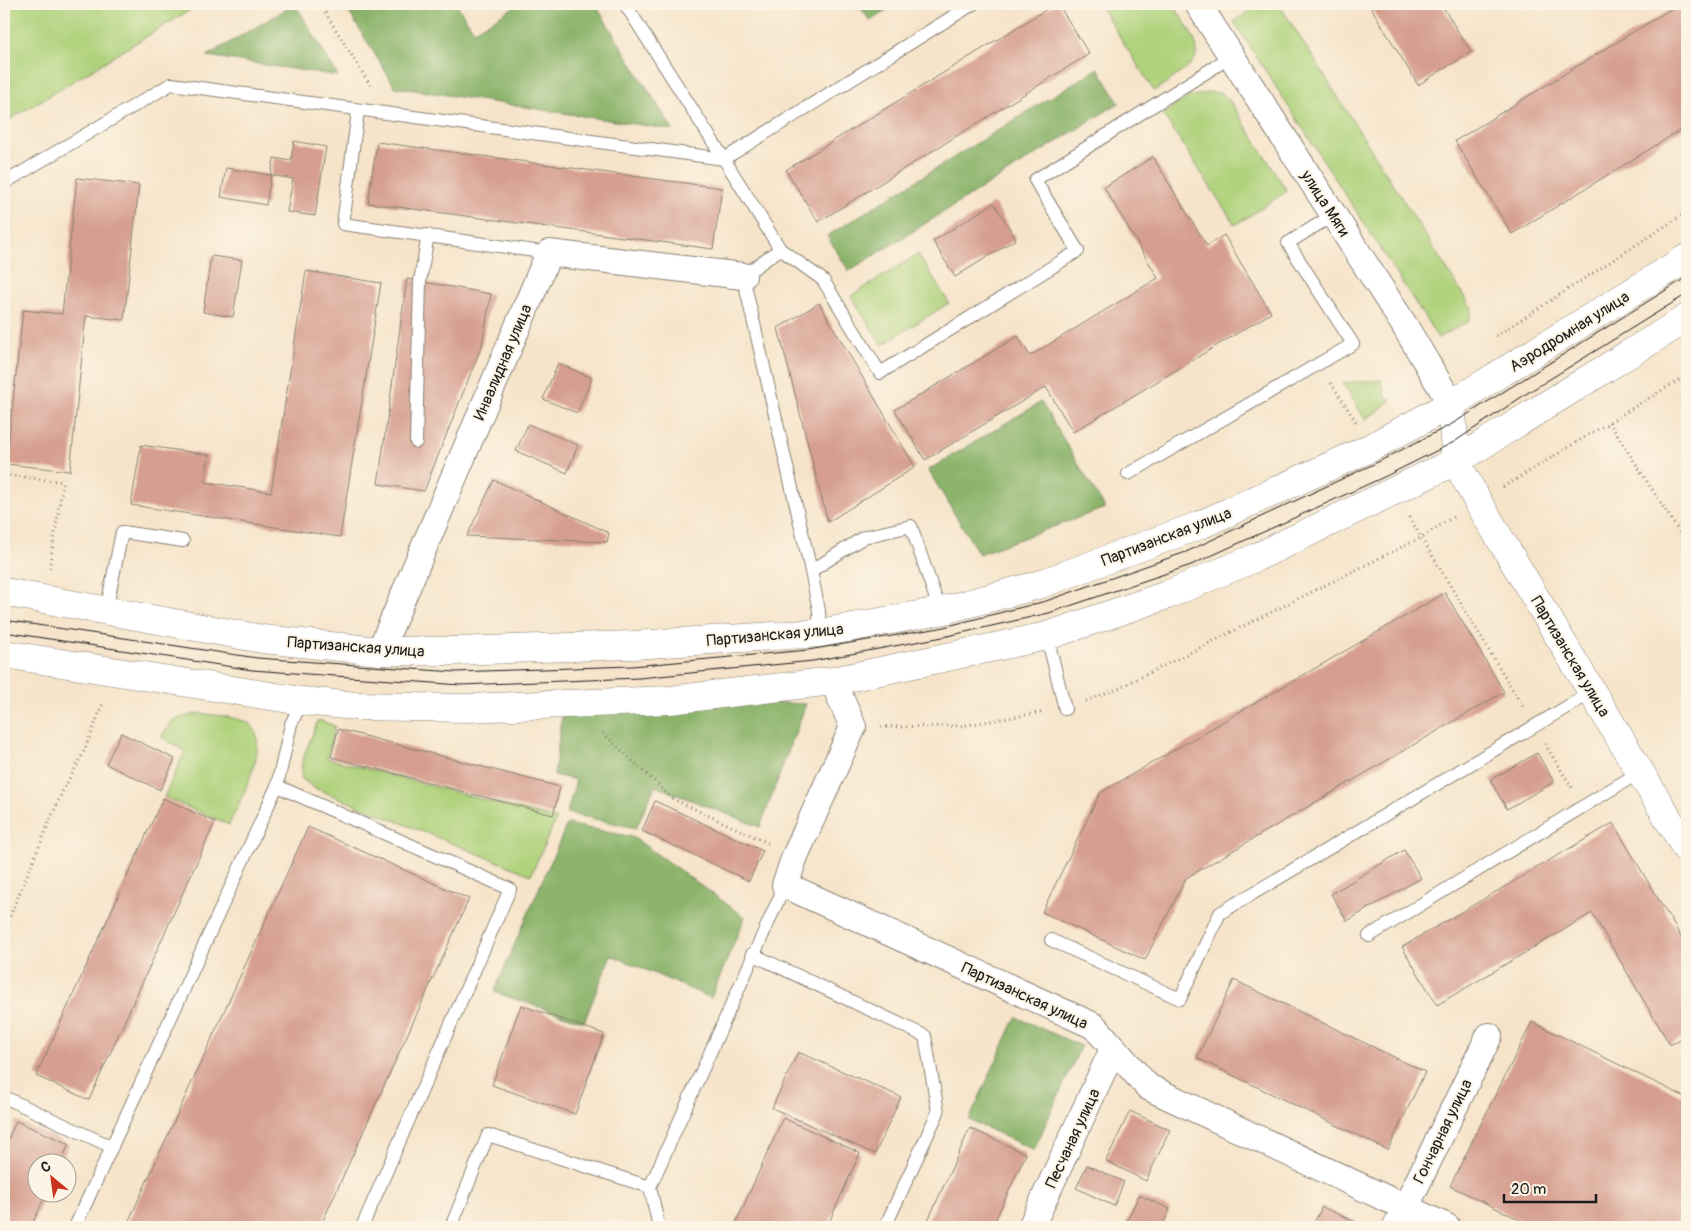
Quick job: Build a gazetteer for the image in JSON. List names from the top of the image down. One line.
{"streets":{"street":["улица Мяги","Аэродромная улица","Инвалидная улица","Партизанская улица","Гончарная улица","Песчаная улица"]},"crossings":[["улица Мяги","Аэродромная улица"],["улица Мяги","Партизанская улица"],["Аэродромная улица","Партизанская улица"],["Инвалидная улица","Партизанская улица"],["Партизанская улица","Гончарная улица"],["Партизанская улица","Песчаная улица"]],"scale_bar":"20 m","north":"top left"}
